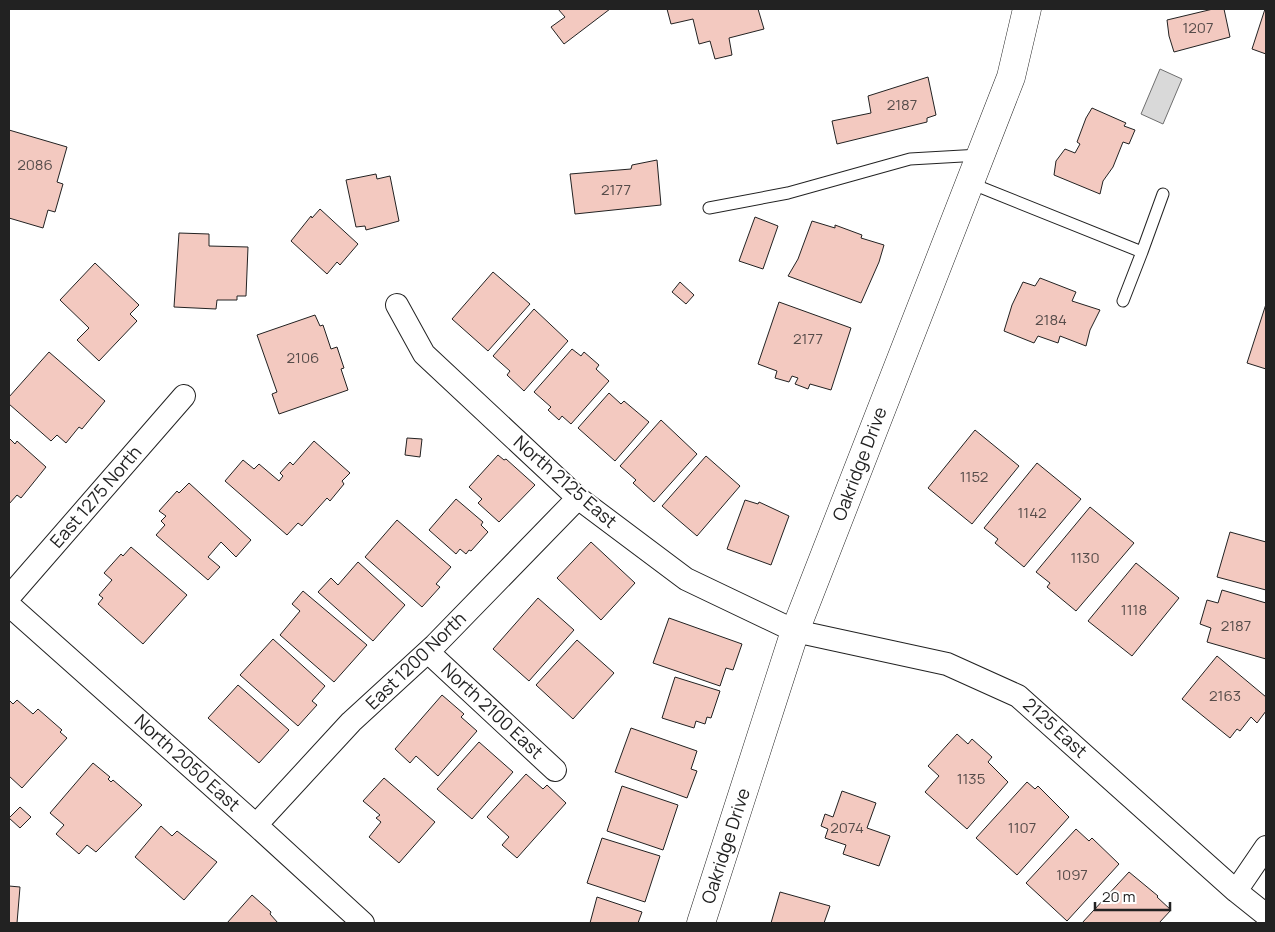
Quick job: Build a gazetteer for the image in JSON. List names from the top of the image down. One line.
{"streets":{"street":["Oakridge Drive","North 2125 East","East 1275 North","East 1200 North","North 2100 East","2125 East","North 2050 East"]},"crossings":[["Oakridge Drive","North 2125 East"],["Oakridge Drive","2125 East"],["North 2125 East","East 1200 North"],["North 2125 East","2125 East"],["East 1200 North","North 2100 East"],["East 1200 North","North 2050 East"]],"house_numbers":["1207","2187","2086","2177","2184","2177","2106","1152","1142","1130","1118","2187","2163","1135","2074","1107","1097"],"scale_bar":"20 m"}
